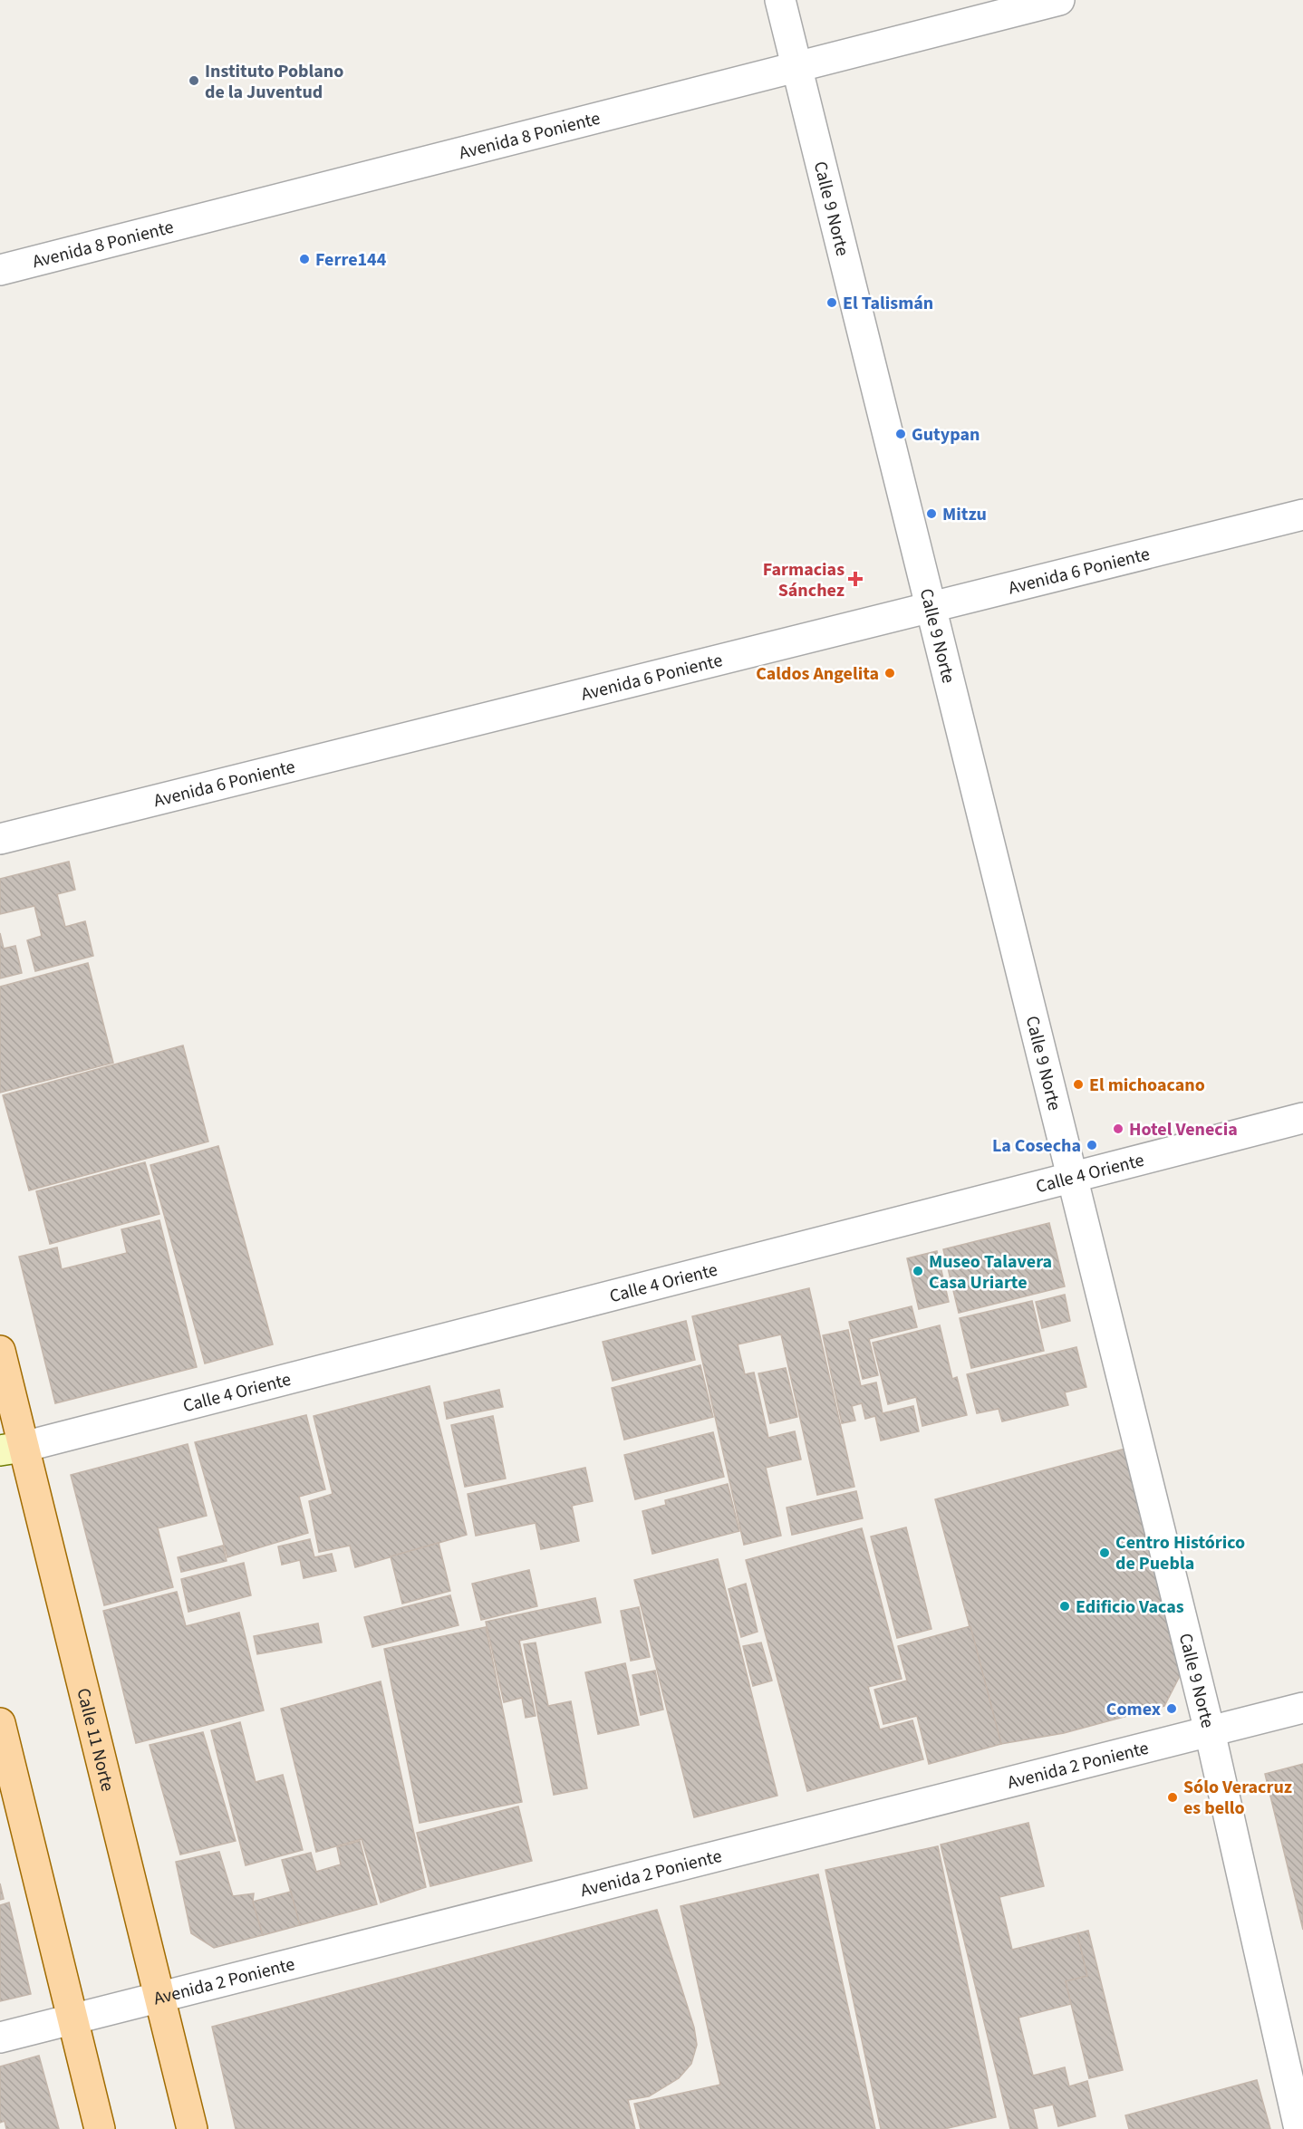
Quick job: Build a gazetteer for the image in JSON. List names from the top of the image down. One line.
{"streets":{"main road":["Calle 11 Norte"],"street":["Avenida 8 Poniente","Calle 9 Norte","Avenida 6 Poniente","Calle 4 Oriente","Avenida 2 Poniente"]},"crossings":[["Avenida 8 Poniente","Calle 9 Norte"],["Calle 9 Norte","Avenida 6 Poniente"],["Calle 9 Norte","Calle 4 Oriente"],["Calle 9 Norte","Avenida 2 Poniente"],["Calle 4 Oriente","Calle 11 Norte"],["Calle 11 Norte","Avenida 2 Poniente"]],"places":{"other":["Instituto Poblano de la Juventud","Ferre144","El Talismán","Gutypan","Mitzu","Caldos Angelita","El michoacano","Hotel Venecia","La Cosecha","Museo Talavera Casa Uriarte","Centro Histórico de Puebla","Edificio Vacas","Comex","Sólo Veracruz es bello"],"health":["Farmacias Sánchez"]}}
